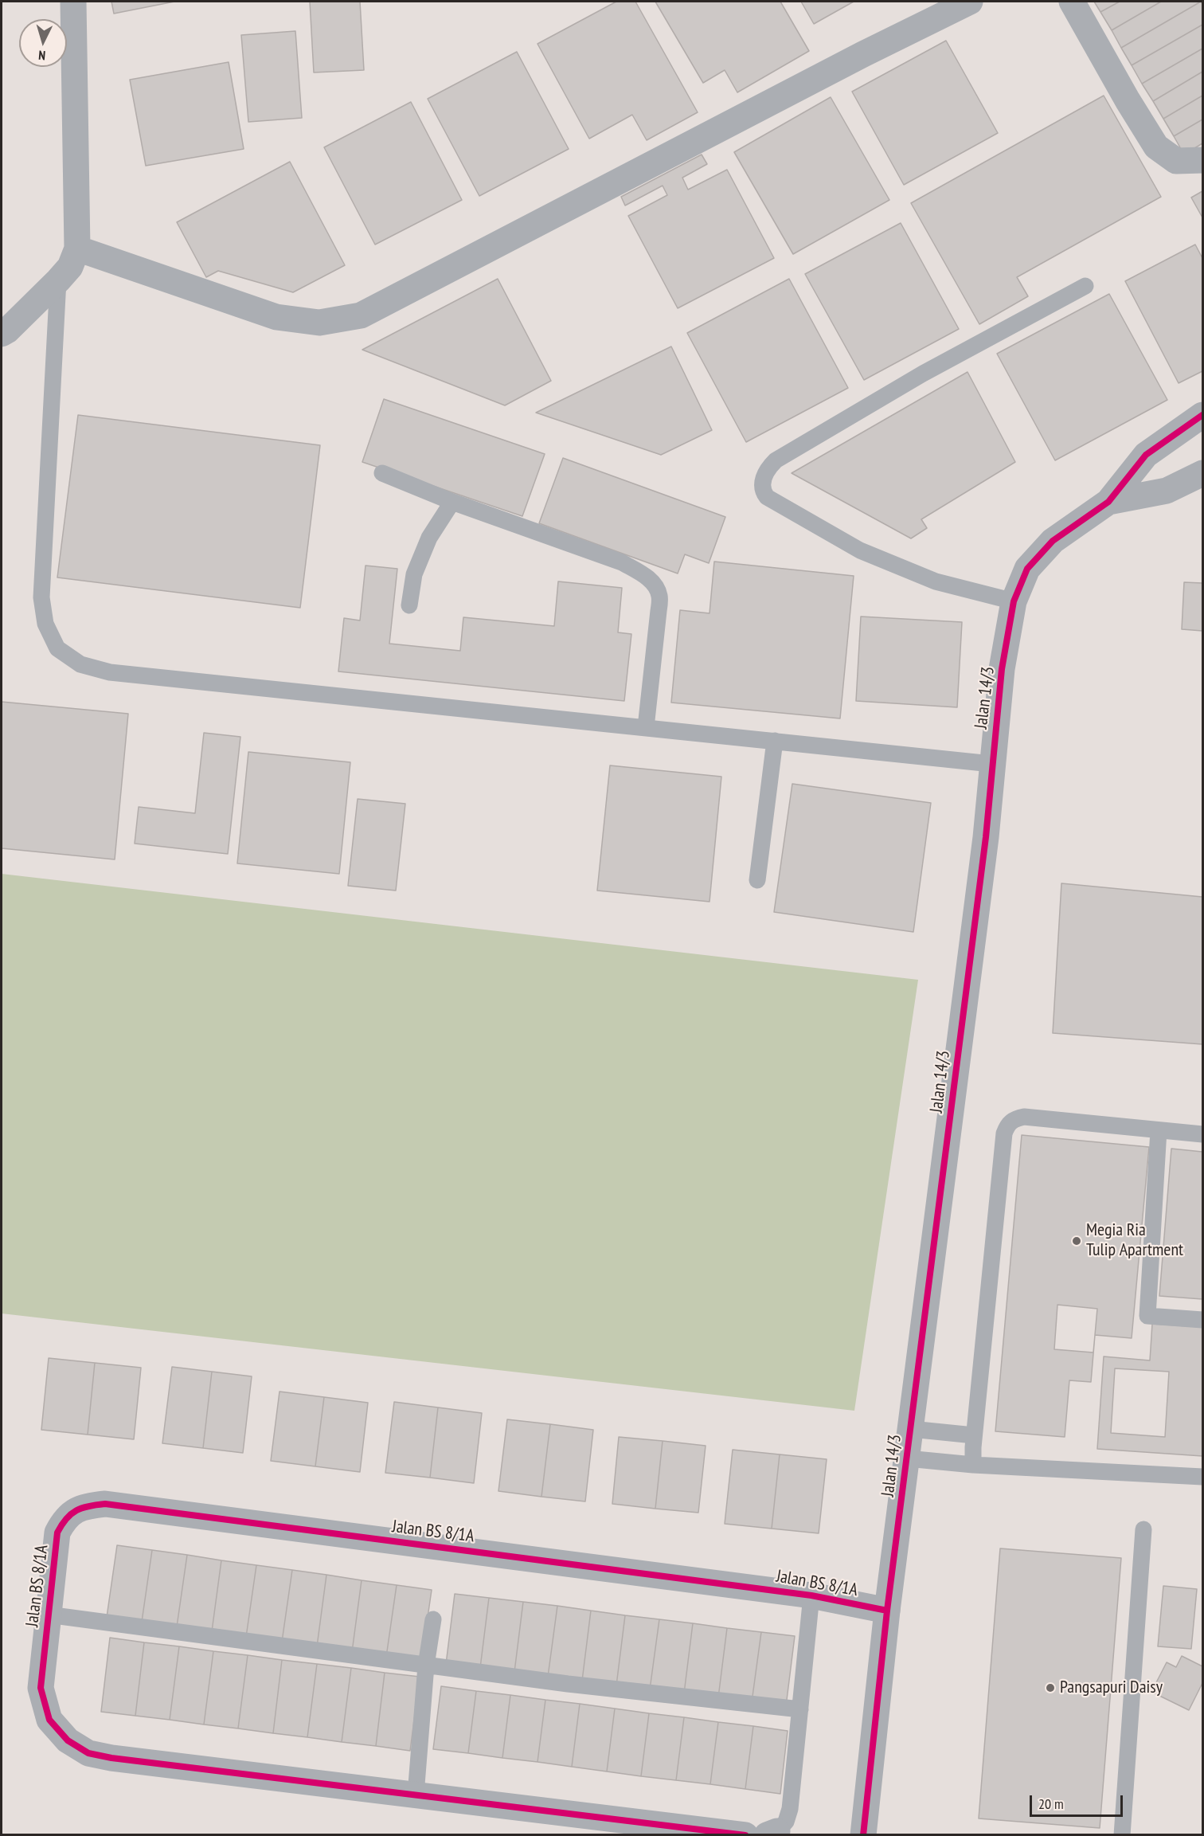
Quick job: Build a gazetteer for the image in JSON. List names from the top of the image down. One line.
{"streets":{"street":["Jalan 14/3","Jalan BS 8/1A"]},"crossings":[["Jalan 14/3","Jalan BS 8/1A"]],"places":["Megia Ria Tulip Apartment","Pangsapuri Daisy"],"scale_bar":"20 m","north":"bottom"}
